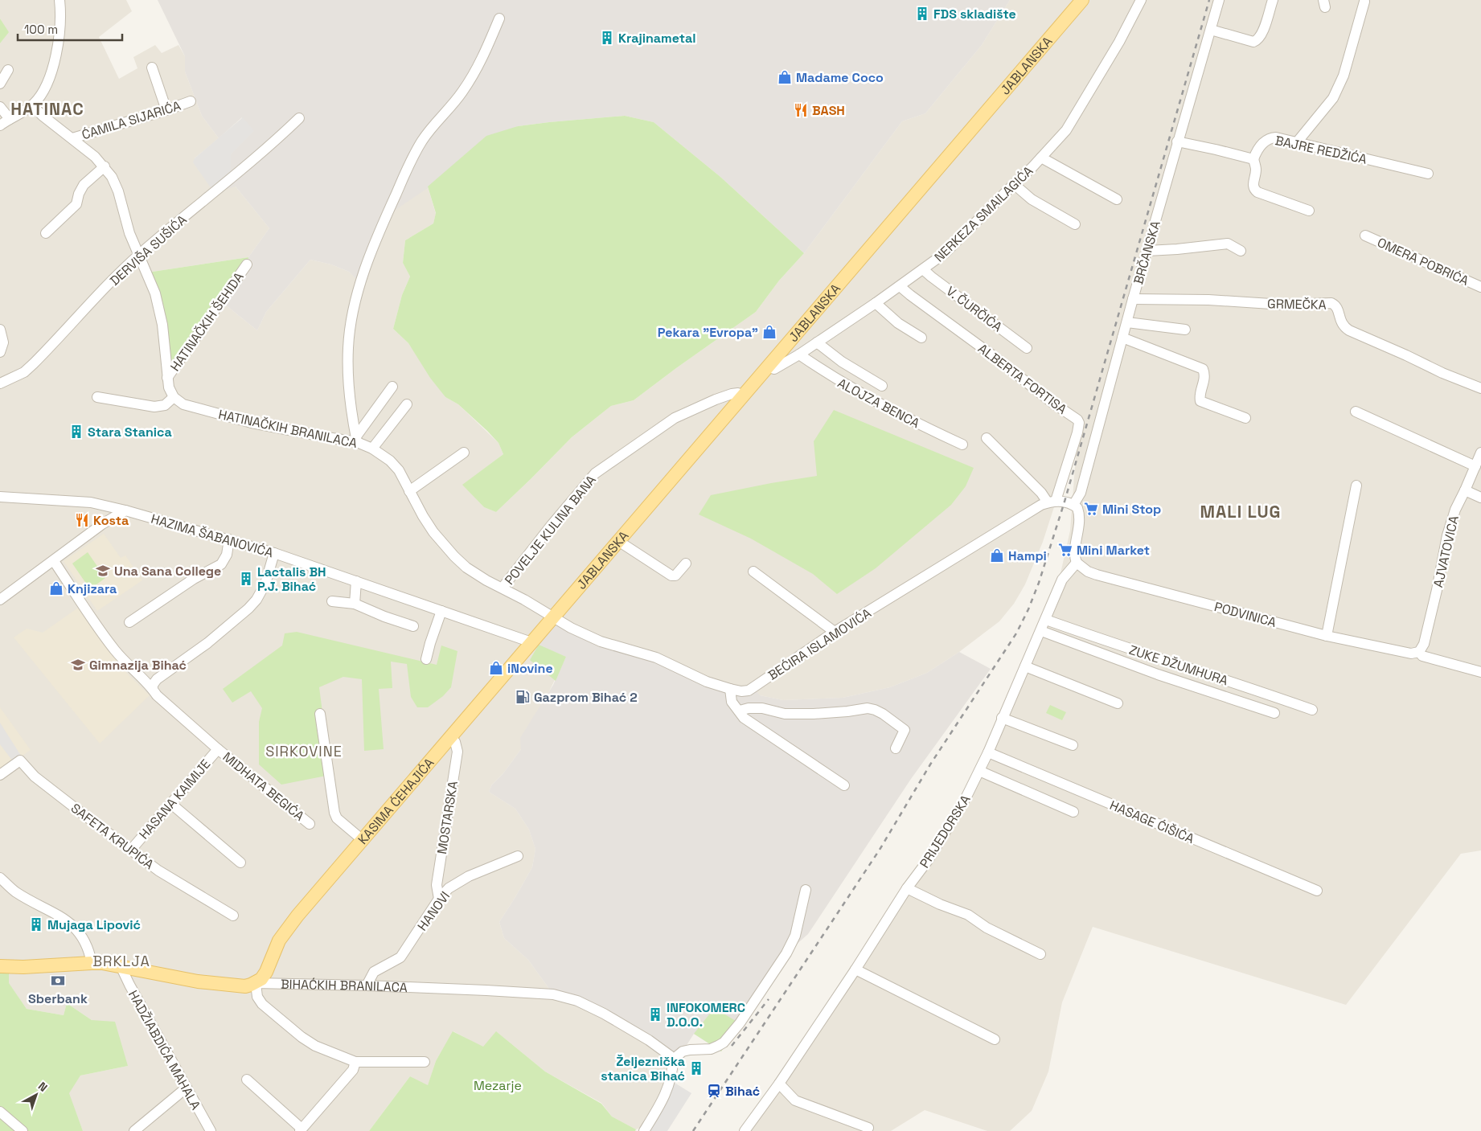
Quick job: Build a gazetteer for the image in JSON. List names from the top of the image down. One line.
{"streets":{"main road":["JABLANSKA","KASIMA ĆEHAJIĆA","BIHAĆKIH BRANILACA"],"street":["ĆAMILA SIJARIĆA","BAJRE REDŽIĆA","NERKEZA SMAILAGIĆA","DERVIŠA SUŠIĆA","BRČANSKA","OMERA POBRIĆA","GRMEČKA","V. ČURČIĆA","HATINAČKIH ŠEHIDA","ALBERTA FORTISA","ALOJZA BENCA","HATINAČKIH BRANILACA","POVELJE KULINA BANA","HAZIMA ŠABANOVIĆA","AJVATOVICA","PODVINICA","BEĆIRA ISLAMOVIĆA","ZUKE DŽUMHURA","MIDHATA BEGIĆA","HASANA KAIMIJE","MOSTARSKA","HASAGE ĆIŠIĆA","PRIJEDORSKA","SAFETA KRUPIĆA","HANOVI","HADŽIABDIĆA MAHALA"]},"crossings":[["JABLANSKA","NERKEZA SMAILAGIĆA"],["JABLANSKA","HATINAČKIH BRANILACA"],["JABLANSKA","POVELJE KULINA BANA"],["JABLANSKA","BEĆIRA ISLAMOVIĆA"],["JABLANSKA","KASIMA ĆEHAJIĆA"],["NERKEZA SMAILAGIĆA","V. ČURČIĆA"],["NERKEZA SMAILAGIĆA","ALBERTA FORTISA"],["NERKEZA SMAILAGIĆA","ALOJZA BENCA"],["BRČANSKA","GRMEČKA"],["ALBERTA FORTISA","BEĆIRA ISLAMOVIĆA"],["HATINAČKIH BRANILACA","POVELJE KULINA BANA"],["HATINAČKIH BRANILACA","BEĆIRA ISLAMOVIĆA"],["HATINAČKIH BRANILACA","KASIMA ĆEHAJIĆA"],["HAZIMA ŠABANOVIĆA","KASIMA ĆEHAJIĆA"],["AJVATOVICA","PODVINICA"],["PODVINICA","PRIJEDORSKA"],["BEĆIRA ISLAMOVIĆA","KASIMA ĆEHAJIĆA"],["ZUKE DŽUMHURA","PRIJEDORSKA"],["MIDHATA BEGIĆA","HASANA KAIMIJE"],["HASANA KAIMIJE","SAFETA KRUPIĆA"],["KASIMA ĆEHAJIĆA","MOSTARSKA"],["KASIMA ĆEHAJIĆA","BIHAĆKIH BRANILACA"],["MOSTARSKA","HANOVI"],["HASAGE ĆIŠIĆA","PRIJEDORSKA"],["HANOVI","BIHAĆKIH BRANILACA"],["BIHAĆKIH BRANILACA","HADŽIABDIĆA MAHALA"]],"districts":["HATINAC","MALI LUG","SIRKOVINE","BRKLJA"],"parks":["Mezarje"],"places":{"building":["FDS skladište","Krajinametal","Stara Stanica","Lactalis BH P.J. Bihać","Mujaga Lipović","INFOKOMERC D.O.O.","Željeznička stanica Bihać"],"shop":["Madame Coco","Pekara \"Evropa\"","Hampi","Knjizara","iNovine"],"restaurant":["BASH","Kosta"],"supermarket":["Mini Stop","Mini Market"],"school or university":["Una Sana College","Gimnazija Bihać"],"fuel station":["Gazprom Bihać 2"],"bank":["Sberbank"],"station":["Bihać"]},"scale_bar":"100 m","north":"top right"}
